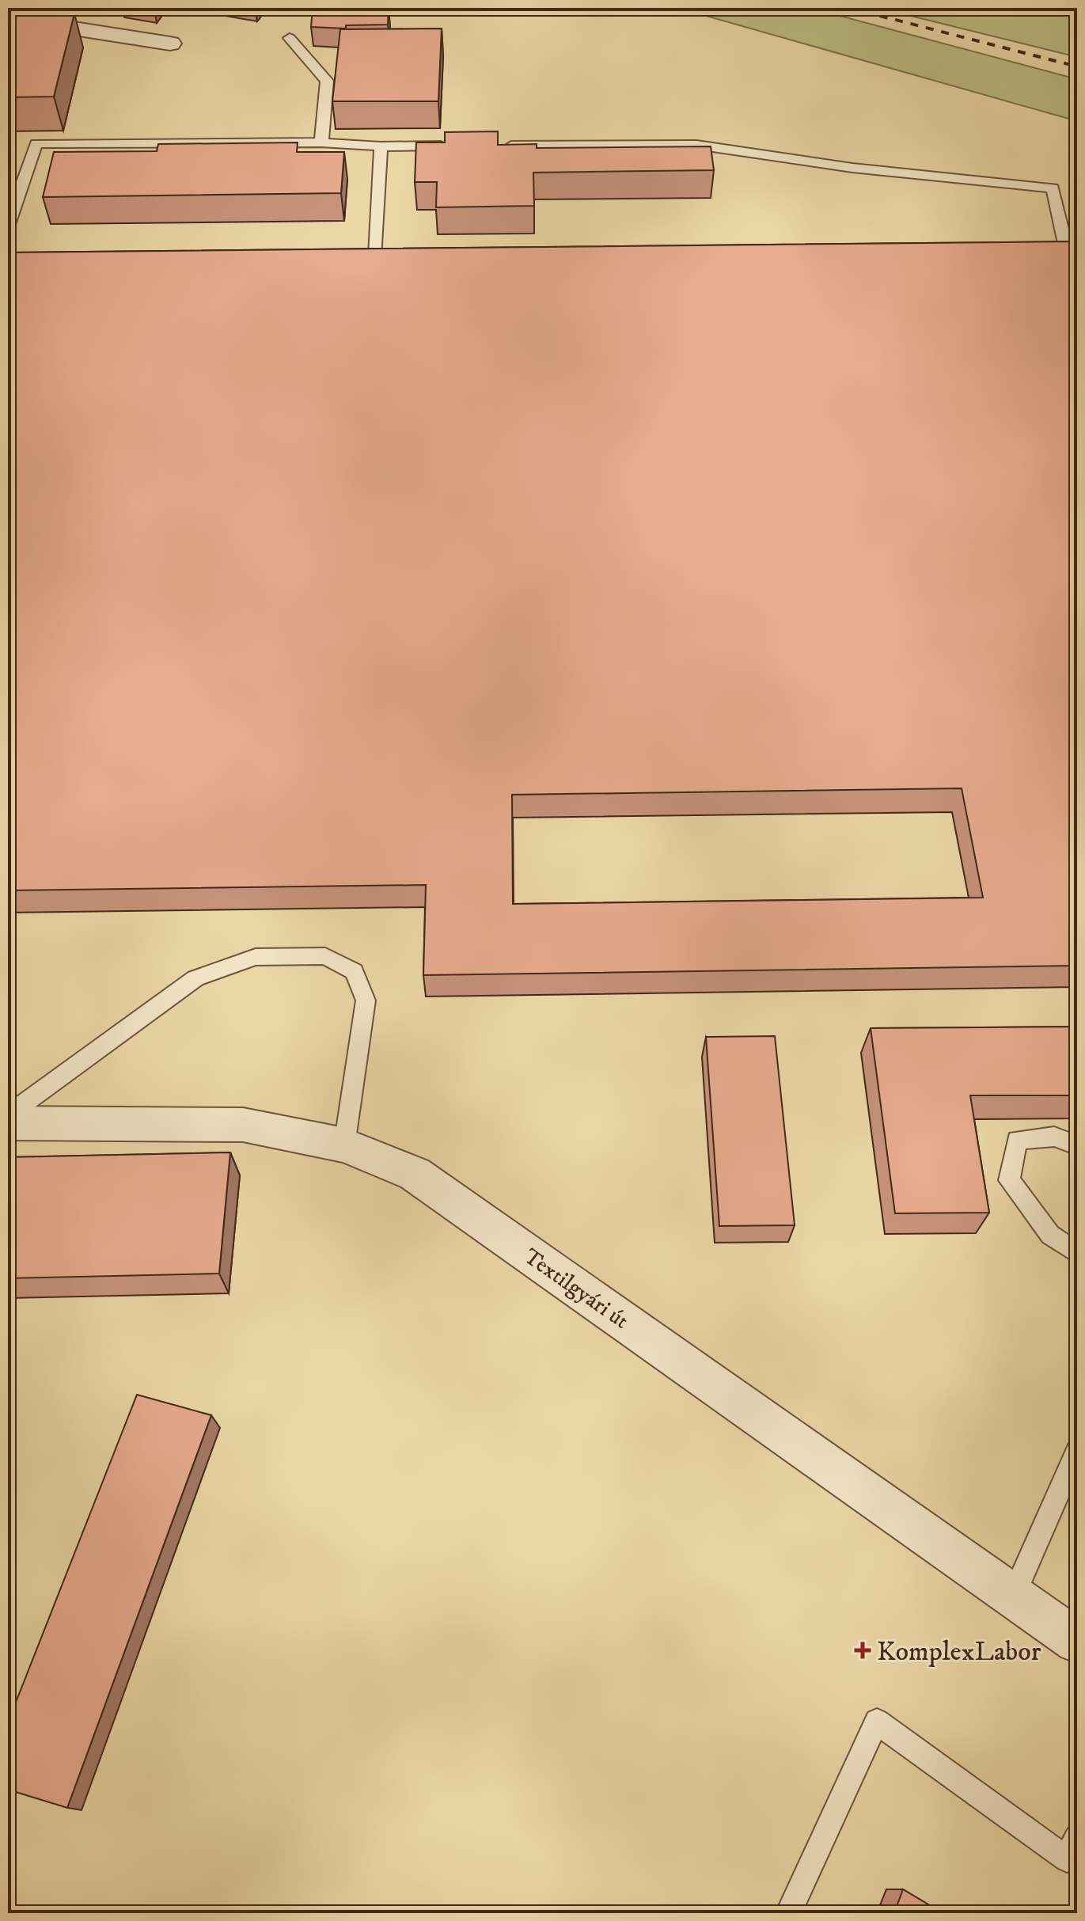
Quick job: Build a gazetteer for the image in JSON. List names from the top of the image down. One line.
{"streets":{"street":["Textilgyári út"]},"places":{"health":["KomplexLabor"]}}
